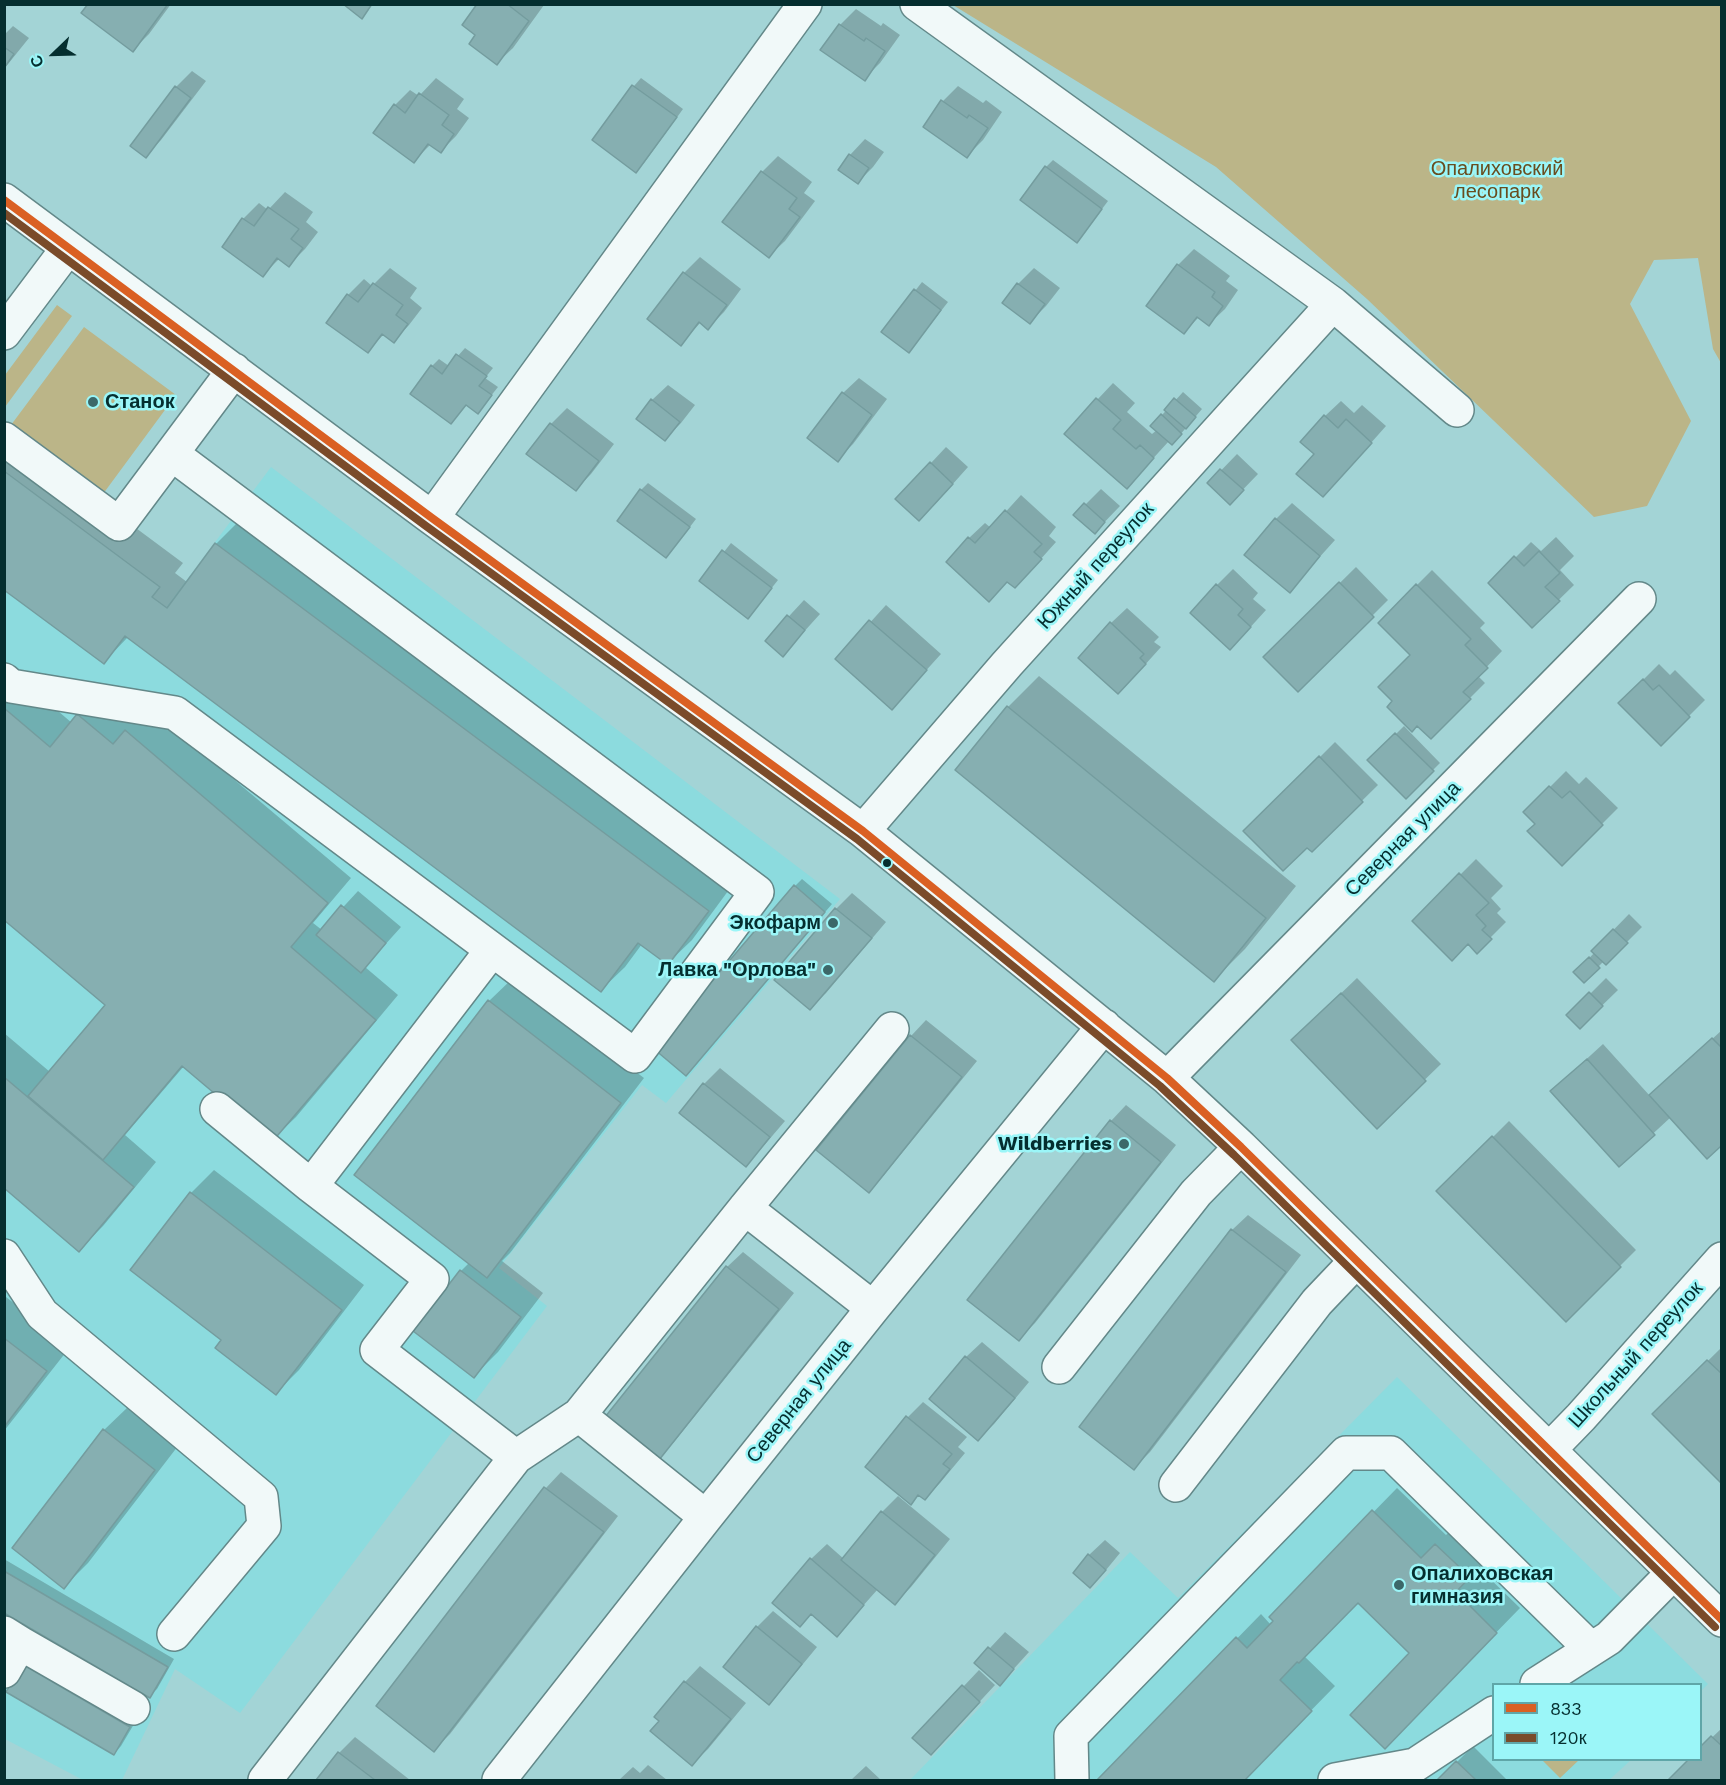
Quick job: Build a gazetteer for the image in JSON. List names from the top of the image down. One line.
{"streets":{"street":["Южный переулок","Северная улица","Школьный переулок"]},"parks":["Опалиховский лесопарк"],"places":["Станок","Экофарм","Лавка \"Орлова\"","Wildberries","Опалиховская гимназия"],"lines":["transit line 833","transit line 120к"],"legend":["833","120к"],"north":"bottom left"}
